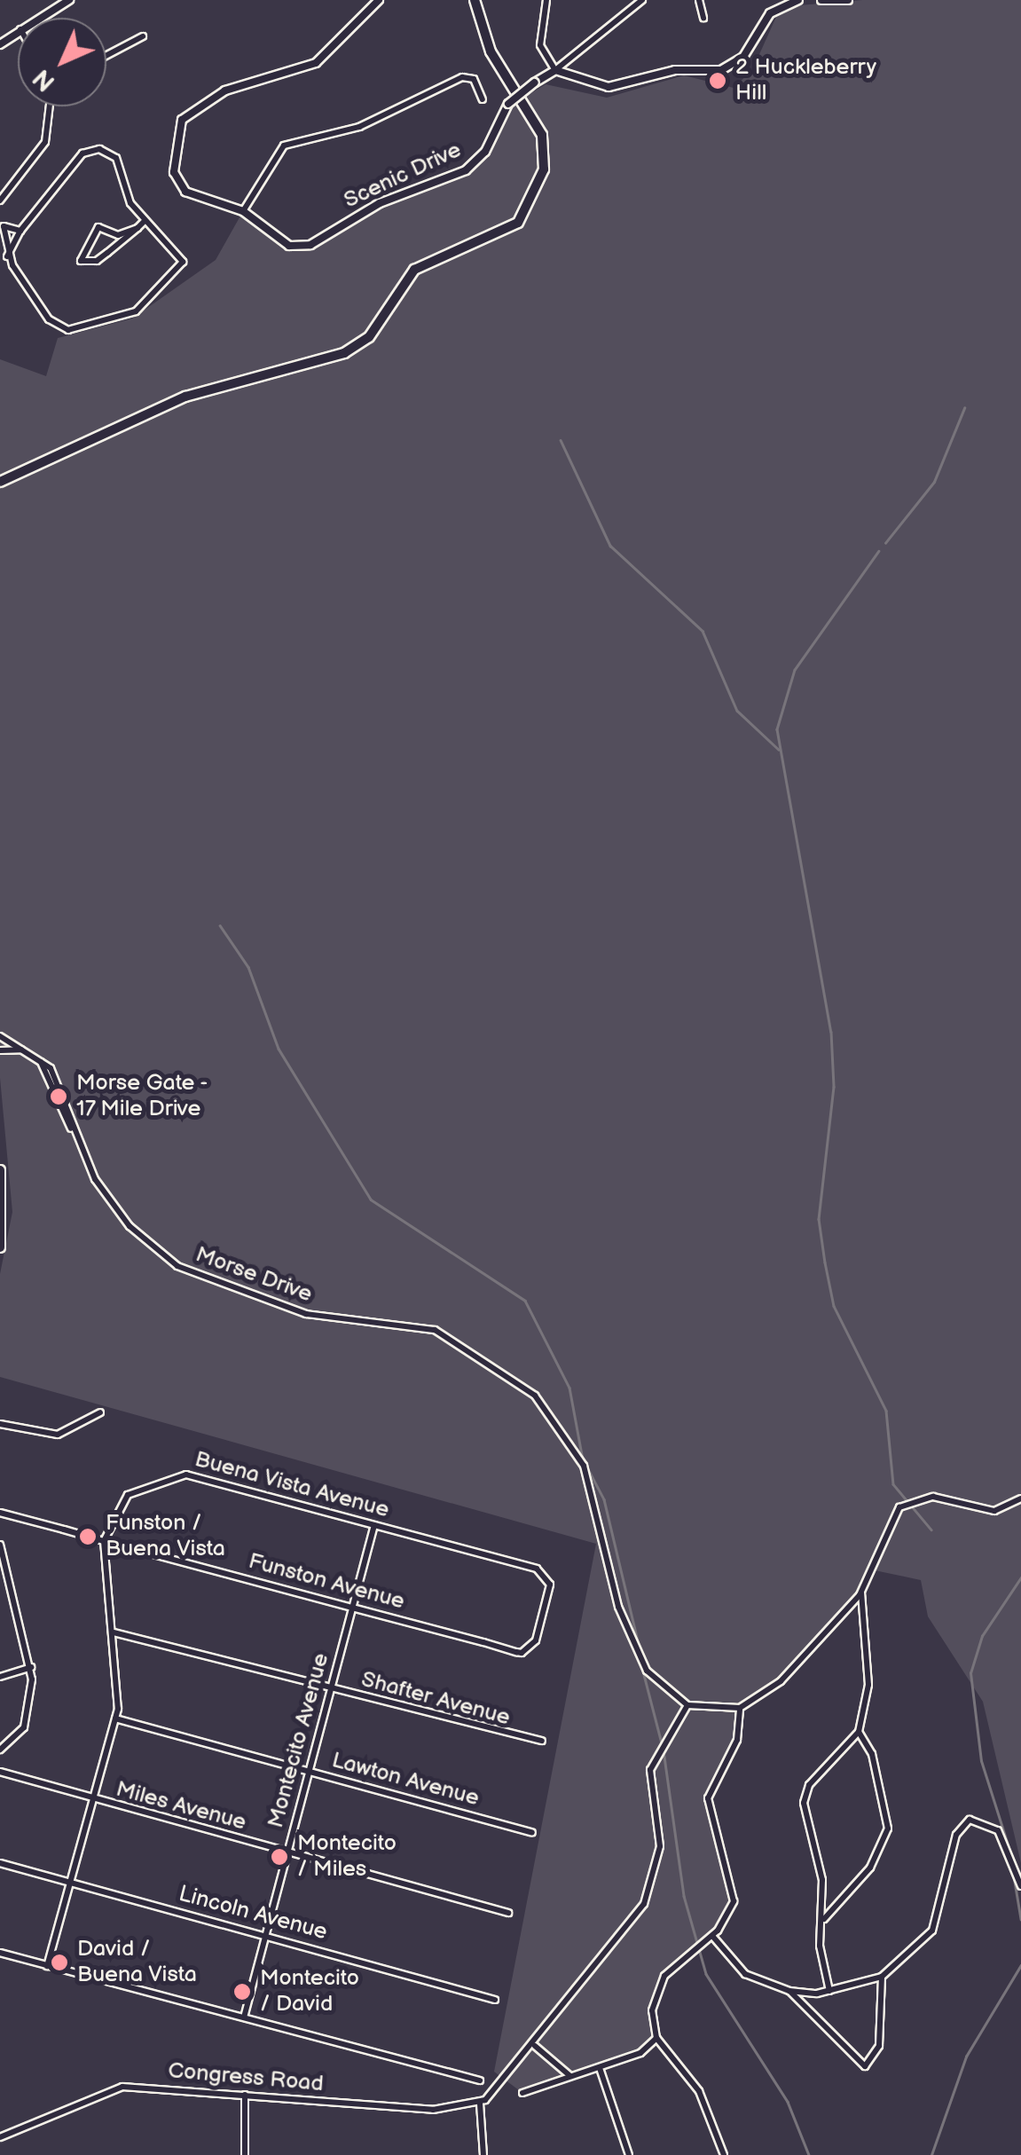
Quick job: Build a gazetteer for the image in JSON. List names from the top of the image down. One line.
{"streets":{"street":["Scenic Drive","Morse Drive","Buena Vista Avenue","Funston Avenue","Shafter Avenue","Montecito Avenue","Lawton Avenue","Miles Avenue","Lincoln Avenue","Congress Road"]},"crossings":[["Morse Drive","Congress Road"],["Buena Vista Avenue","Funston Avenue"],["Buena Vista Avenue","Montecito Avenue"],["Funston Avenue","Montecito Avenue"],["Shafter Avenue","Montecito Avenue"],["Montecito Avenue","Lawton Avenue"],["Montecito Avenue","Miles Avenue"],["Montecito Avenue","Lincoln Avenue"]],"places":["2 Huckleberry Hill","Morse Gate - 17 Mile Drive","Funston / Buena Vista","Montecito / Miles","David / Buena Vista","Montecito / David"],"north":"bottom left"}
